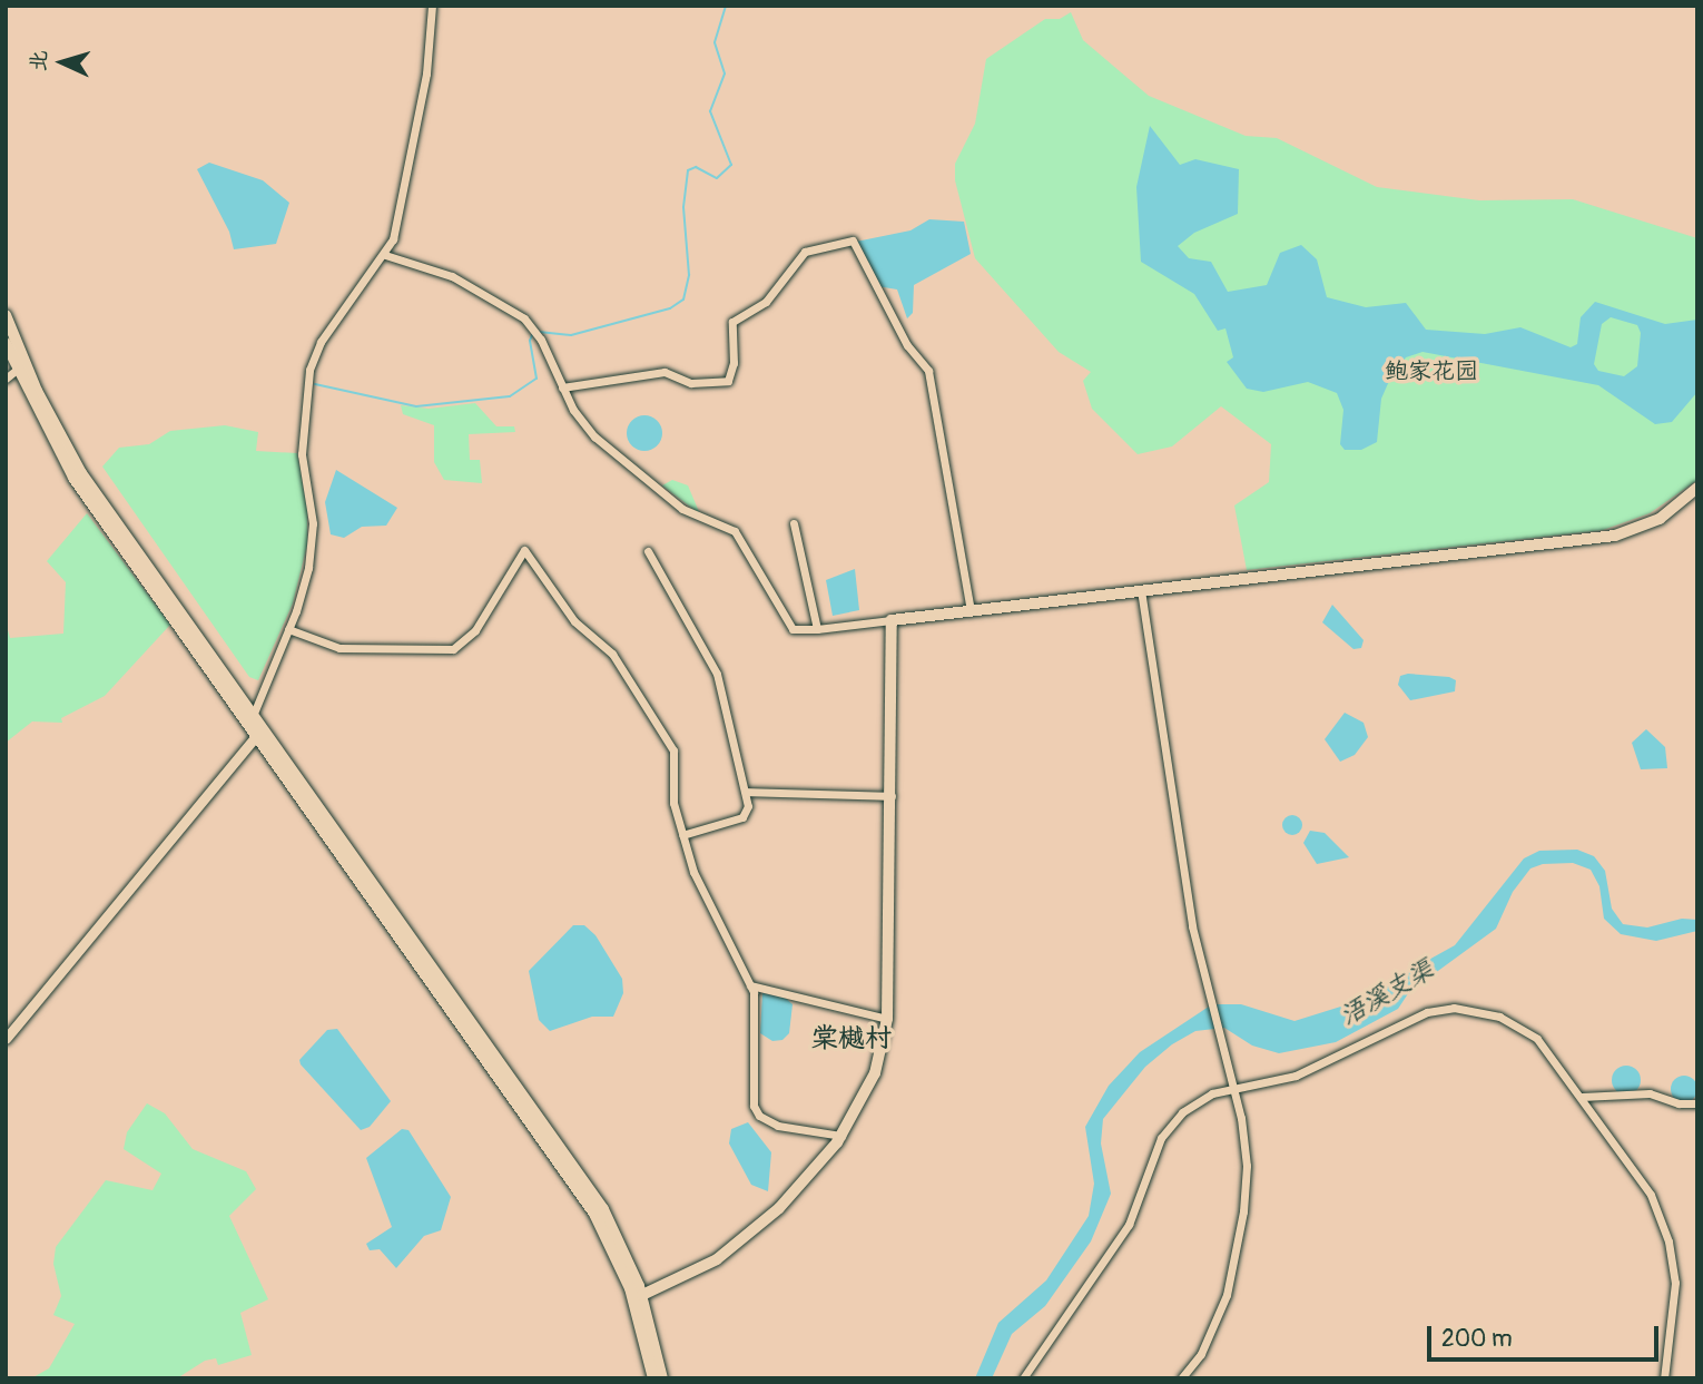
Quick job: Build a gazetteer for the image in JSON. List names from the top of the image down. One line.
{"districts":["棠樾村"],"water":["浯溪支渠"],"parks":["鲍家花园"],"scale_bar":"200 m","north":"left"}
